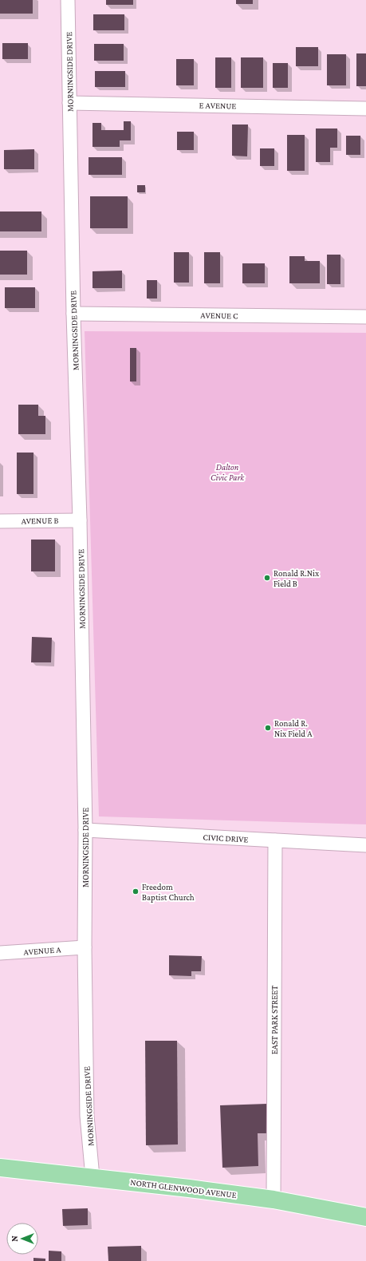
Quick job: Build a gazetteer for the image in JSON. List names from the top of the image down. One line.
{"streets":{"main road":["NORTH GLENWOOD AVENUE"],"street":["MORNINGSIDE DRIVE","E AVENUE","AVENUE C","AVENUE B","CIVIC DRIVE","AVENUE A","EAST PARK STREET"]},"crossings":[["MORNINGSIDE DRIVE","E AVENUE"],["MORNINGSIDE DRIVE","AVENUE C"],["MORNINGSIDE DRIVE","AVENUE B"],["MORNINGSIDE DRIVE","CIVIC DRIVE"],["MORNINGSIDE DRIVE","AVENUE A"],["MORNINGSIDE DRIVE","NORTH GLENWOOD AVENUE"],["CIVIC DRIVE","EAST PARK STREET"],["EAST PARK STREET","NORTH GLENWOOD AVENUE"]],"parks":["Dalton Civic Park"],"places":["Ronald R.Nix Field B","Ronald R. Nix Field A","Freedom Baptist Church"],"north":"left"}
